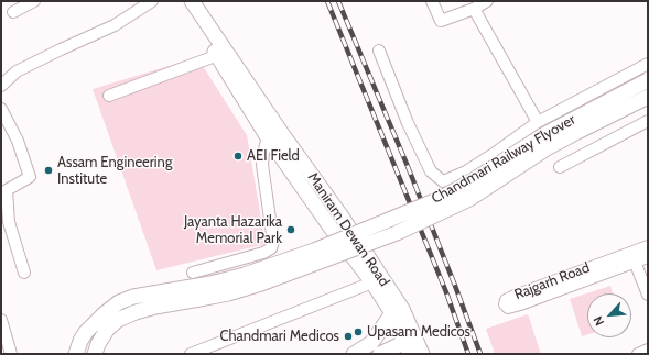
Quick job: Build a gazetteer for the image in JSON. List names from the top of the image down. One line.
{"streets":{"main road":["Chandmari Railway Flyover","Maniram Dewan Road"],"street":["Rajgarh Road"]},"places":["AEI Field","Assam Engineering Institute","Jayanta Hazarika Memorial Park","Upasam Medicos","Chandmari Medicos"],"north":"bottom left"}
